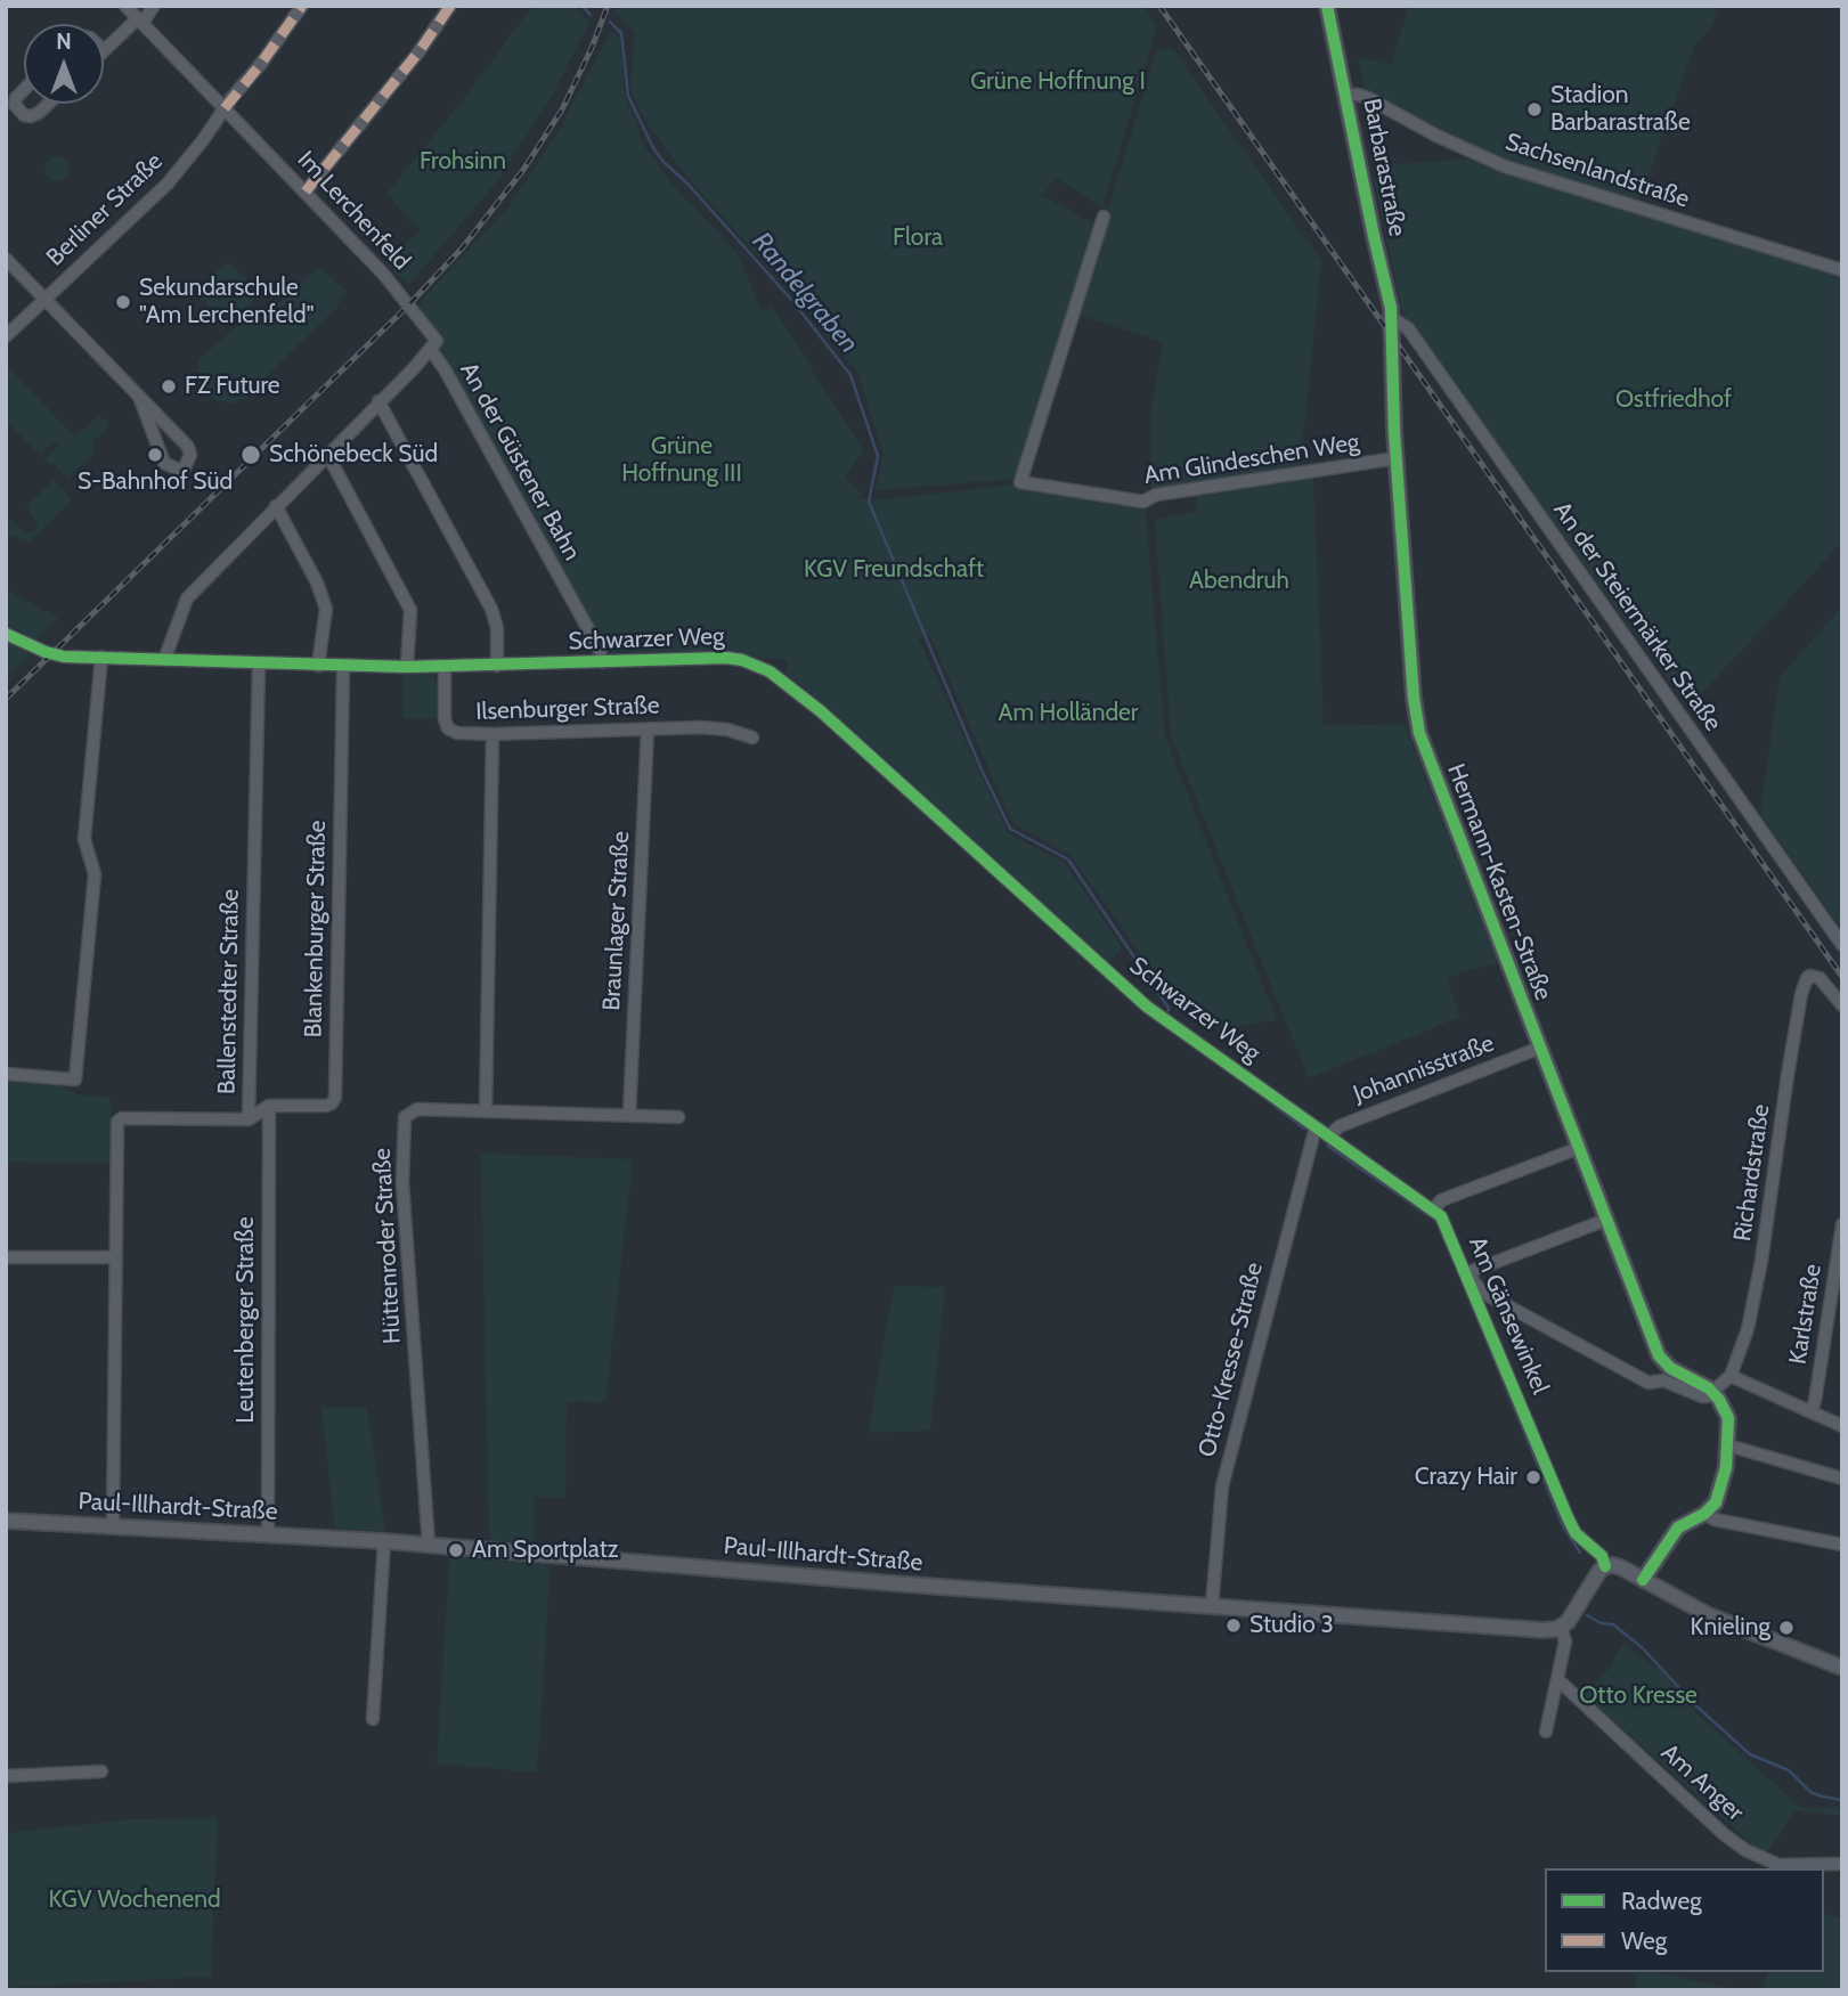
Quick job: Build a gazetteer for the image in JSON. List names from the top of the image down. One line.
{"streets":{"street":["Barbarastraße","Sachsenlandstraße","Berliner Straße","Im Lerchenfeld","Am Glindeschen Weg","An der Güstener Bahn","An der Steiermärker Straße","Schwarzer Weg","Ilsenburger Straße","Hermann-Kasten-Straße","Braunlager Straße","Blankenburger Straße","Ballenstedter Straße","Johannisstraße","Richardstraße","Hüttenroder Straße","Karlstraße","Am Gänsewinkel","Leutenberger Straße","Otto-Kresse-Straße","Paul-Illhardt-Straße","Am Anger"]},"crossings":[["Barbarastraße","Sachsenlandstraße"],["Barbarastraße","An der Steiermärker Straße"],["Barbarastraße","Hermann-Kasten-Straße"],["Berliner Straße","Im Lerchenfeld"],["Im Lerchenfeld","An der Güstener Bahn"],["Am Glindeschen Weg","Hermann-Kasten-Straße"],["An der Güstener Bahn","Schwarzer Weg"],["Schwarzer Weg","Ilsenburger Straße"],["Schwarzer Weg","Blankenburger Straße"],["Schwarzer Weg","Ballenstedter Straße"],["Schwarzer Weg","Am Gänsewinkel"],["Schwarzer Weg","Otto-Kresse-Straße"],["Ilsenburger Straße","Braunlager Straße"],["Hermann-Kasten-Straße","Johannisstraße"],["Braunlager Straße","Hüttenroder Straße"],["Blankenburger Straße","Leutenberger Straße"],["Ballenstedter Straße","Paul-Illhardt-Straße"],["Johannisstraße","Am Gänsewinkel"],["Hüttenroder Straße","Paul-Illhardt-Straße"],["Am Gänsewinkel","Otto-Kresse-Straße"],["Leutenberger Straße","Paul-Illhardt-Straße"],["Otto-Kresse-Straße","Paul-Illhardt-Straße"]],"water":["Randelgraben"],"parks":["Grüne Hoffnung I","Frohsinn","Flora","Ostfriedhof","Grüne Hoffnung III","KGV Freundschaft","Abendruh","Am Holländer","Otto Kresse","KGV Wochenend"],"places":["Stadion Barbarastraße","Sekundarschule \"Am Lerchenfeld\"","FZ Future","S-Bahnhof Süd","Schönebeck Süd","Crazy Hair","Am Sportplatz","Studio 3","Knieling"],"legend":["Radweg","Weg"],"north":"top"}
